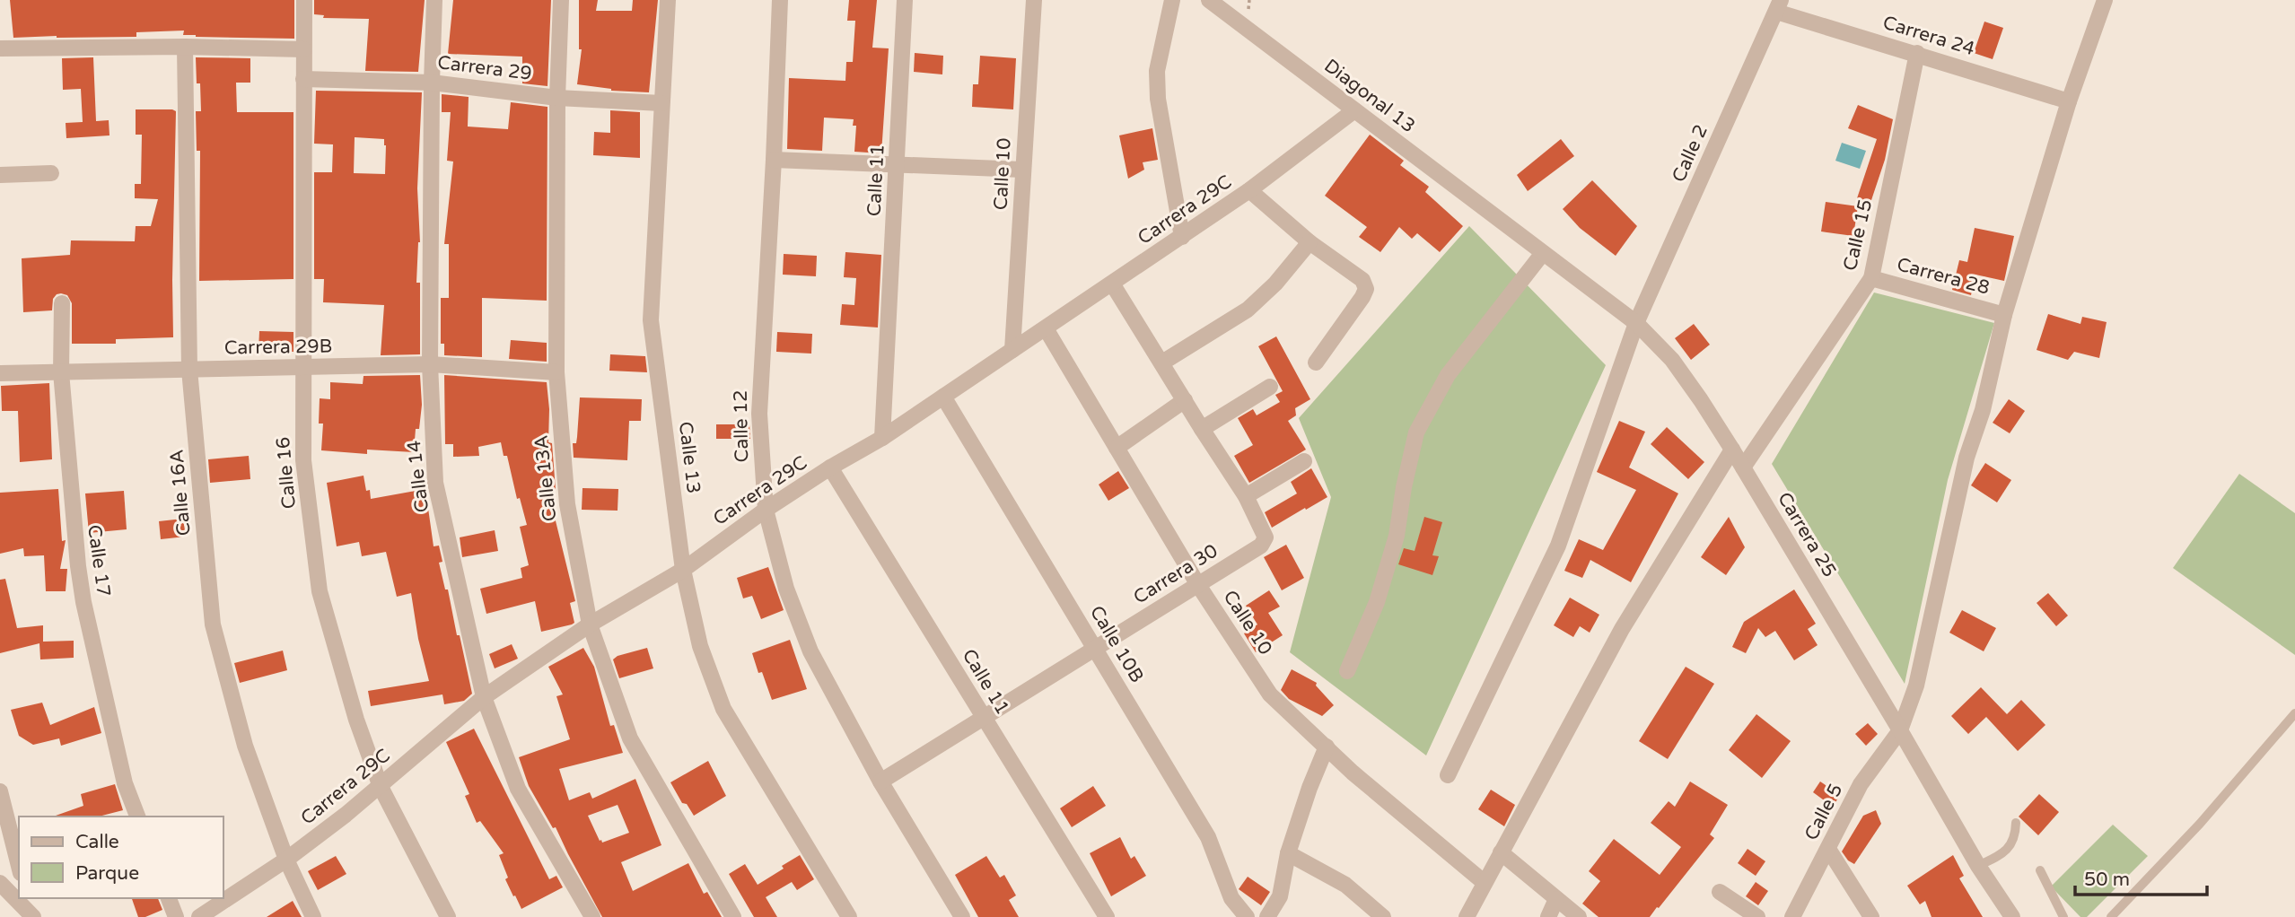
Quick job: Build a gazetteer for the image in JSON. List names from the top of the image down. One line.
{"streets":{"street":["Carrera 24","Carrera 29","Diagonal 13","Calle 2","Calle 10","Calle 11","Carrera 29C","Calle 15","Carrera 28","Carrera 29B","Calle 12","Calle 13","Calle 16","Calle 14","Calle 13A","Calle 16A","Carrera 25","Calle 17","Carrera 30","Calle 10B","Calle 5"]},"crossings":[["Carrera 24","Calle 2"],["Carrera 24","Calle 15"],["Carrera 24","Calle 5"],["Carrera 29","Calle 13"],["Carrera 29","Calle 16"],["Carrera 29","Calle 14"],["Carrera 29","Calle 13A"],["Diagonal 13","Carrera 29C"],["Diagonal 13","Carrera 25"],["Calle 2","Carrera 25"],["Calle 10","Carrera 29C"],["Calle 10","Carrera 30"],["Calle 11","Carrera 29C"],["Calle 11","Carrera 30"],["Carrera 29C","Calle 12"],["Carrera 29C","Calle 13"],["Carrera 29C","Calle 16"],["Carrera 29C","Calle 14"],["Carrera 29C","Calle 13A"],["Carrera 29C","Calle 16A"],["Carrera 29C","Calle 10B"],["Calle 15","Carrera 28"],["Calle 15","Carrera 25"],["Carrera 28","Calle 5"],["Carrera 29B","Calle 16"],["Carrera 29B","Calle 14"],["Carrera 29B","Calle 13A"],["Carrera 29B","Calle 16A"],["Carrera 29B","Calle 17"],["Calle 12","Carrera 30"],["Carrera 25","Calle 5"],["Carrera 30","Calle 10B"]],"legend":["Calle","Parque"],"scale_bar":"50 m"}
